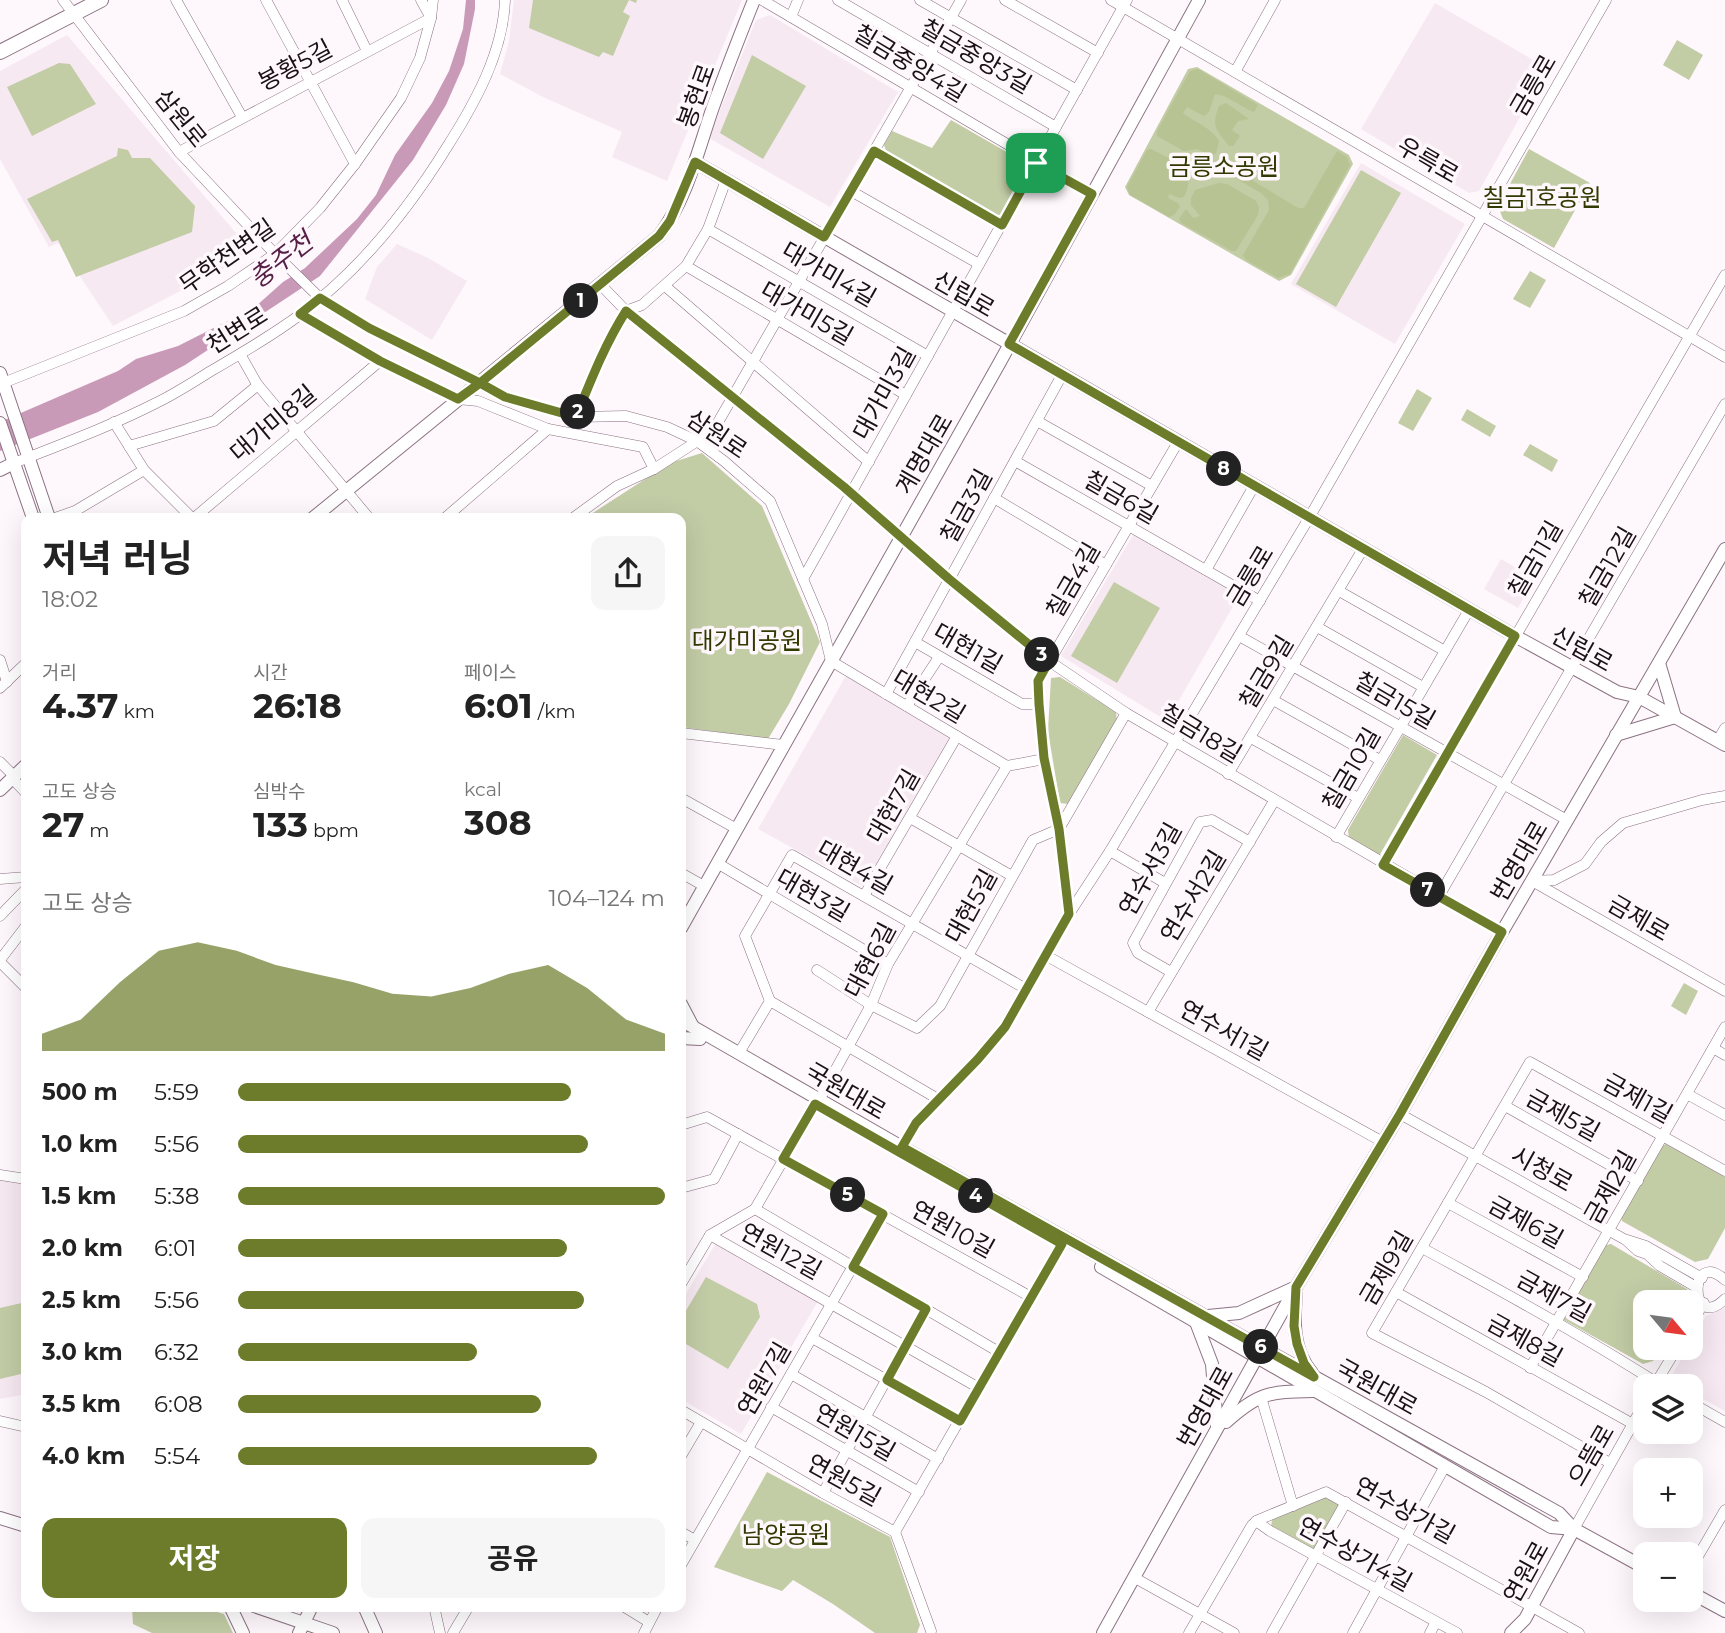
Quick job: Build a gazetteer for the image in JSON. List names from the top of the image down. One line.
{"streets":{"street":["칠금중앙3길","칠금중앙4길","봉황5길","금릉로","봉현로","삼원로","우륵로","무학천변길","대가미4길","신립로","대가미5길","천변로","대가미3길","대가미8길","계명대로","칠금6길","칠금3길","칠금11길","칠금12길","칠금4길","대현1길","칠금9길","대현2길","칠금15길","칠금18길","칠금10길","대현7길","번영대로","대현4길","연수서3길","대현3길","연수서2길","대현5길","금제로","대현6길","연수서1길","국원대로","금제1길","금제5길","시청로","금제2길","금제6길","연원10길","연원12길","금제9길","금제7길","금제8길","연원7길","연원15길","으뜸로","연원5길","연수상가길","연수상가4길","연원로"]},"crossings":[["칠금중앙3길","대가미3길"],["칠금중앙4길","대가미3길"],["칠금중앙4길","계명대로"],["봉황5길","삼원로"],["봉황5길","무학천변길"],["금릉로","우륵로"],["금릉로","신립로"],["금릉로","칠금6길"],["금릉로","칠금4길"],["금릉로","칠금15길"],["금릉로","칠금18길"],["금릉로","대현4길"],["금릉로","연수서1길"],["금릉로","국원대로"],["봉현로","삼원로"],["봉현로","신립로"],["봉현로","칠금18길"],["삼원로","무학천변길"],["삼원로","천변로"],["삼원로","대가미3길"],["삼원로","계명대로"],["삼원로","대현2길"],["우륵로","대가미3길"],["우륵로","계명대로"],["우륵로","칠금11길"],["대가미4길","대가미3길"],["신립로","대가미3길"],["신립로","계명대로"],["신립로","칠금3길"],["신립로","칠금11길"],["신립로","칠금12길"],["신립로","칠금4길"],["신립로","칠금9길"],["신립로","칠금10길"],["신립로","번영대로"],["대가미5길","대가미3길"],["대가미3길","칠금18길"],["계명대로","대현2길"],["계명대로","칠금18길"],["계명대로","대현3길"],["칠금6길","칠금3길"],["칠금6길","칠금4길"],["칠금3길","대현1길"],["칠금3길","대현2길"],["칠금3길","칠금18길"],["칠금11길","칠금15길"],["칠금11길","칠금18길"],["칠금12길","칠금15길"],["칠금12길","칠금18길"],["칠금4길","대현1길"],["칠금4길","칠금18길"],["칠금4길","대현5길"],["칠금9길","칠금15길"],["칠금9길","칠금18길"],["대현2길","대현7길"],["대현2길","대현6길"],["칠금15길","칠금10길"],["칠금15길","번영대로"],["칠금18길","칠금10길"],["칠금18길","번영대로"],["칠금18길","연수서2길"],["대현7길","대현4길"],["번영대로","금제로"],["번영대로","연수서1길"],["번영대로","국원대로"],["번영대로","시청로"],["대현4길","대현3길"],["대현4길","대현5길"],["대현4길","대현6길"],["연수서3길","연수서2길"],["대현3길","대현6길"],["연수서2길","연수서1길"],["대현5길","대현6길"],["대현6길","국원대로"],["국원대로","으뜸로"],["국원대로","연원로"],["금제1길","금제2길"],["금제1길","금제9길"],["금제5길","금제2길"],["금제5길","금제9길"],["시청로","금제2길"],["시청로","금제9길"],["금제2길","금제6길"],["금제2길","금제7길"],["금제2길","금제8길"],["금제6길","금제9길"],["연원10길","연원7길"],["연원12길","연원7길"],["금제9길","금제7길"],["금제9길","금제8길"],["금제9길","으뜸로"],["금제8길","으뜸로"],["연원7길","연원15길"],["연원7길","연원5길"],["으뜸로","연원로"],["연수상가길","연수상가4길"],["연수상가길","연원로"]],"water":["충주천"],"parks":["금릉소공원","칠금1호공원","대가미공원","남양공원"],"north":"bottom right","page":{"pins":["1","2","8","3","7","5","4","6"],"heading":["저녁 러닝","18:02"],"stats":[["거리","4.37 km"],["시간","26:18"],["페이스","6:01 /km"],["고도 상승","27 m"],["심박수","133 bpm"],["kcal","308"]],"chart":["고도 상승","104–124 m"],"list":[{"name":"500 m","note":"5:59"},{"name":"1.0 km","note":"5:56"},{"name":"1.5 km","note":"5:38"},{"name":"2.0 km","note":"6:01"},{"name":"2.5 km","note":"5:56"},{"name":"3.0 km","note":"6:32"},{"name":"3.5 km","note":"6:08"},{"name":"4.0 km","note":"5:54"}],"map_buttons":["+","−"],"buttons":["저장","공유"]}}
